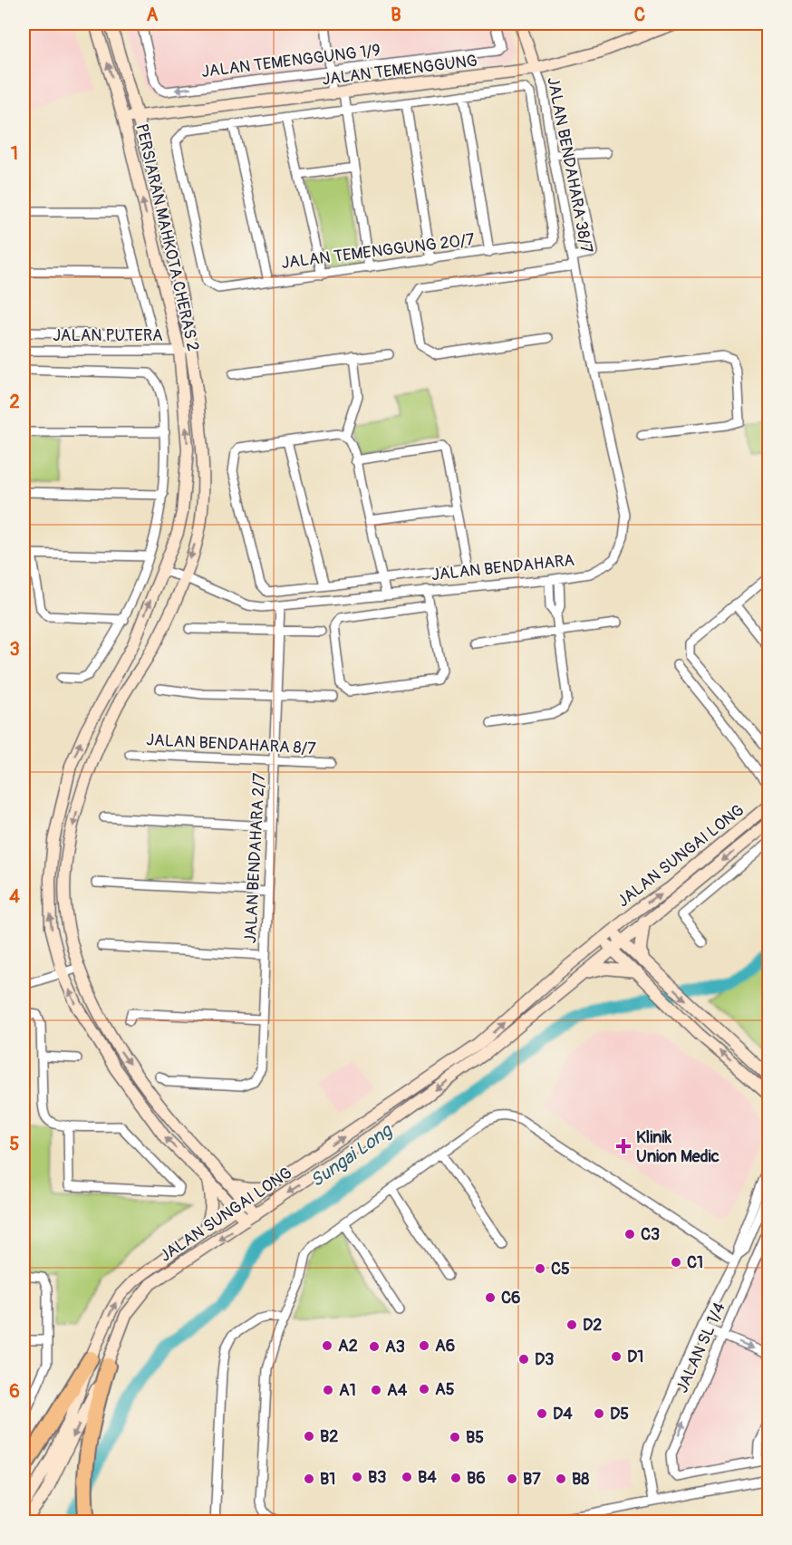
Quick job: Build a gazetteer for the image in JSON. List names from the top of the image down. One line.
{"streets":{"street":["JALAN TEMENGGUNG 1/9","JALAN TEMENGGUNG","JALAN BENDAHARA 38/7","PERSIARAN MAHKOTA CHERAS 2","JALAN TEMENGGUNG 20/7","JALAN PUTERA","JALAN BENDAHARA","JALAN BENDAHARA 8/7","JALAN SUNGAI LONG","JALAN BENDAHARA 2/7","JALAN SL 1/4"]},"crossings":[["JALAN TEMENGGUNG","JALAN BENDAHARA 38/7"],["JALAN TEMENGGUNG","PERSIARAN MAHKOTA CHERAS 2"],["JALAN BENDAHARA 38/7","JALAN BENDAHARA"],["PERSIARAN MAHKOTA CHERAS 2","JALAN PUTERA"],["PERSIARAN MAHKOTA CHERAS 2","JALAN BENDAHARA"],["PERSIARAN MAHKOTA CHERAS 2","JALAN SUNGAI LONG"],["JALAN BENDAHARA","JALAN BENDAHARA 2/7"],["JALAN BENDAHARA 8/7","JALAN BENDAHARA 2/7"]],"water":["Sungai Long"],"places":{"health":["Klinik Union Medic"],"other":["C3","C1","C5","C6","D2","A2","A6","A3","D1","D3","A5","A1","A4","D4","D5","B2","B5","B3","B4","B6","B1","B7","B8"]},"grid":{"columns":["A","B","C"],"rows":["1","2","3","4","5","6"]}}
